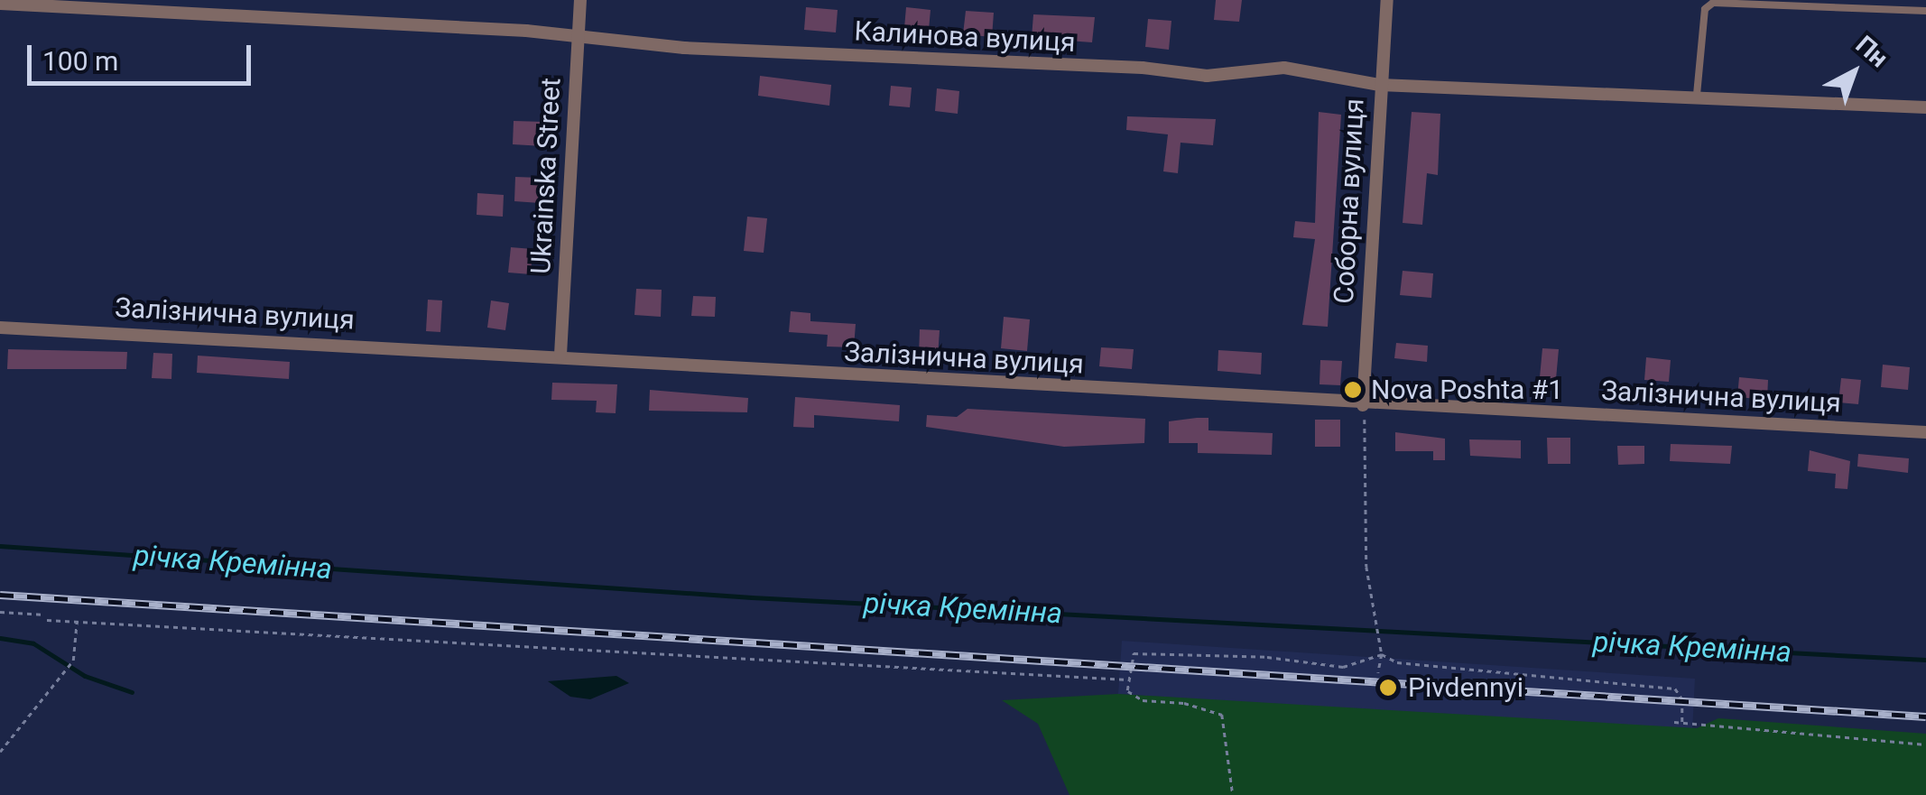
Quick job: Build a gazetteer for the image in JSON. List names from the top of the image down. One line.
{"streets":{"street":["Калинова вулиця","Ukrainska Street","Соборна вулиця","Залізнична вулиця"]},"crossings":[["Калинова вулиця","Ukrainska Street"],["Калинова вулиця","Соборна вулиця"],["Ukrainska Street","Залізнична вулиця"],["Соборна вулиця","Залізнична вулиця"]],"water":["річка Кремінна"],"places":["Nova Poshta #1","Pivdennyi"],"scale_bar":"100 m","north":"top right"}
